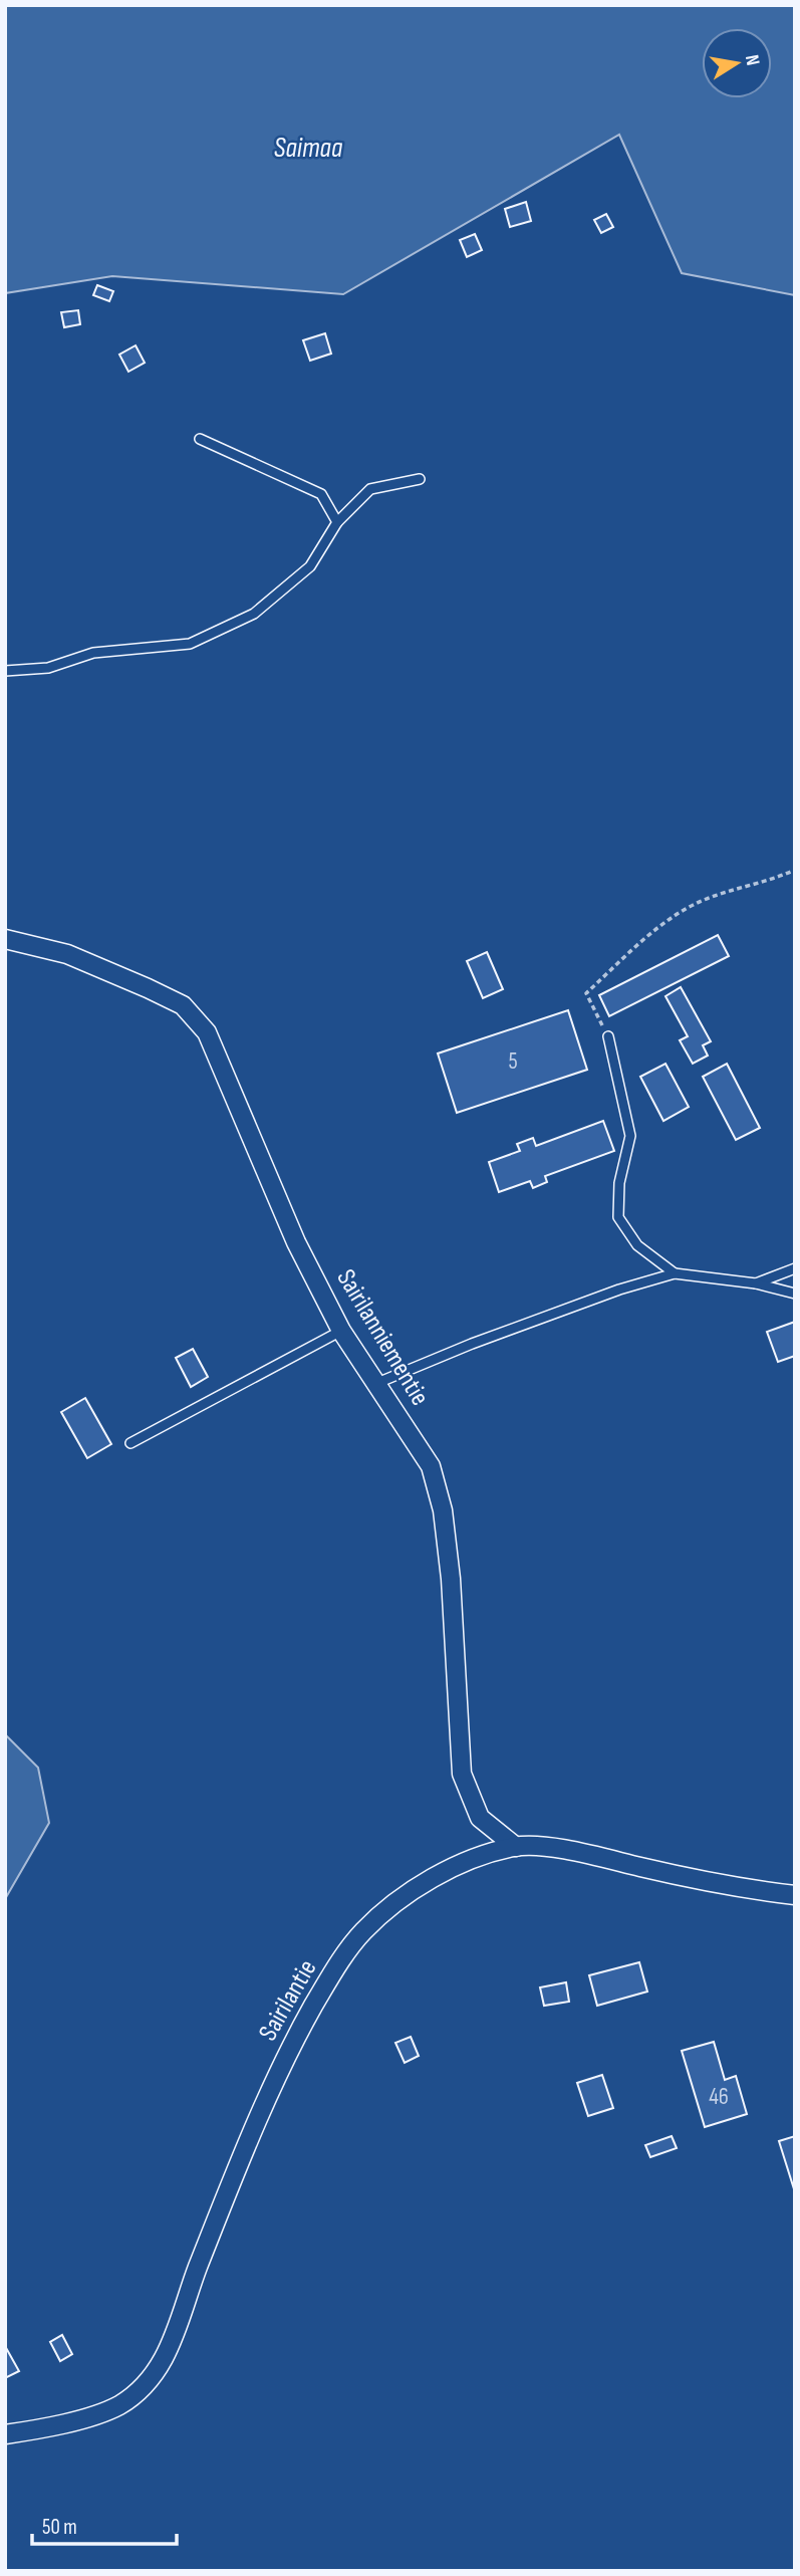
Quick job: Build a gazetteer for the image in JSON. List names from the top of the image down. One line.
{"streets":{"street":["Sairilanniementie","Sairilantie"]},"crossings":[["Sairilanniementie","Sairilantie"]],"water":["Saimaa"],"house_numbers":["5","46"],"scale_bar":"50 m","north":"right"}
